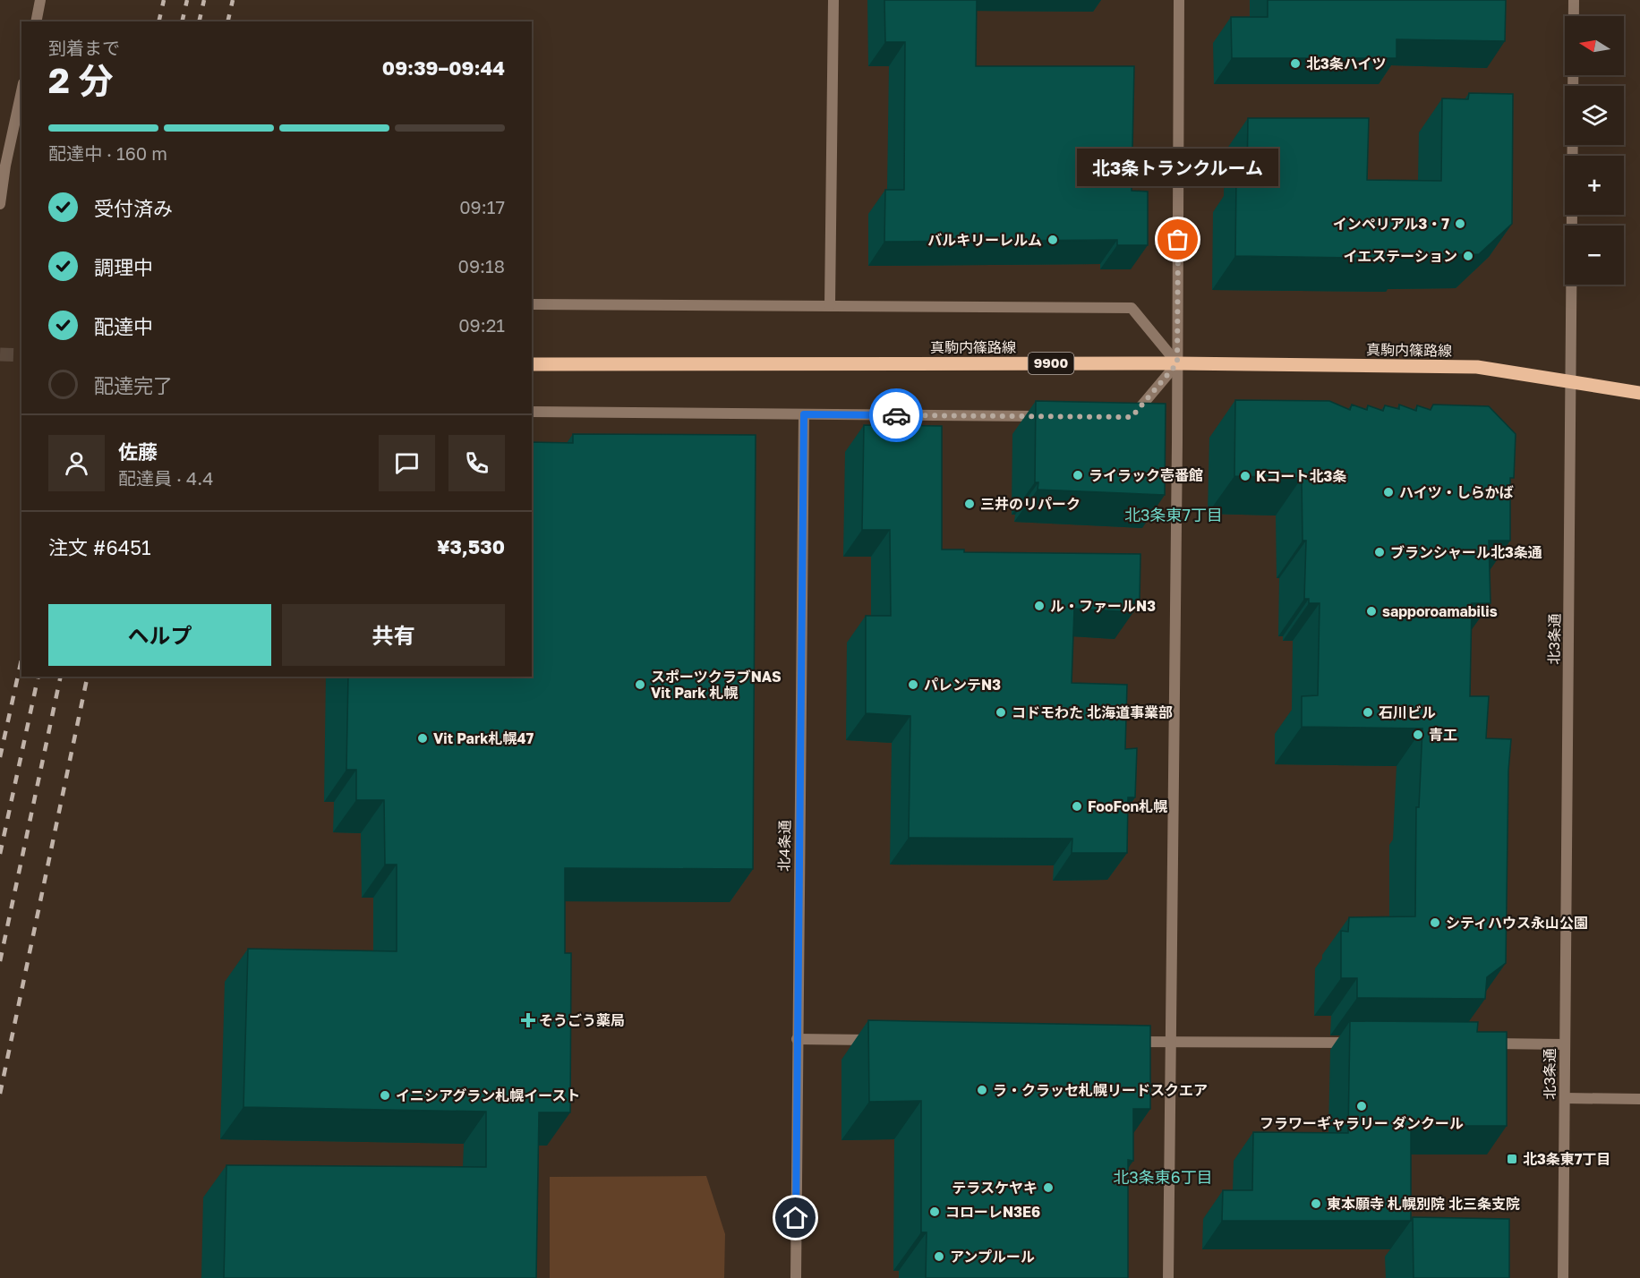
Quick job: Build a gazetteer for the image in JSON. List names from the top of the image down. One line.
{"streets":{"main road":["真駒内篠路線","9900"],"street":["北3条通","北4条通"]},"crossings":[["真駒内篠路線","北3条通"]],"districts":["北3条東7丁目","北3条東6丁目"],"places":{"other":["北3条ハイツ","インペリアル3・7","バルキリーレルム","北3条トランクルーム","イエステーション","ライラック壱番館","Kコート北3条","ハイツ・しらかば","三井のリパーク","ブランシャール北3条通","ル・ファールN3","sapporoamabilis","スポーツクラブNAS Vit Park 札幌","パレンテN3","コドモわた 北海道事業部","石川ビル","青工","Vit Park札幌47","FooFon札幌","シティハウス永山公園","ラ・クラッセ札幌リードスクエア","イニシアグラン札幌イースト","フラワーギャラリー ダンクール","テラスケヤキ","東本願寺 札幌別院 北三条支院","コローレN3E6","アンプルール"],"health":["そうごう薬局"],"transit":["北3条東7丁目"]},"north":"left","page":{"map_buttons":["+","−"],"heading":["2 分","到着まで","09:39–09:44"],"panel":["佐藤","配達員 · 4.4","注文 #6451","¥3,530"],"bar":"配達中 · 160 m","bubble":"北3条トランクルーム","list":[["受付済み","09:17"],["調理中","09:18"],["配達中","09:21"],"配達完了"],"buttons":["ヘルプ","共有"]}}
